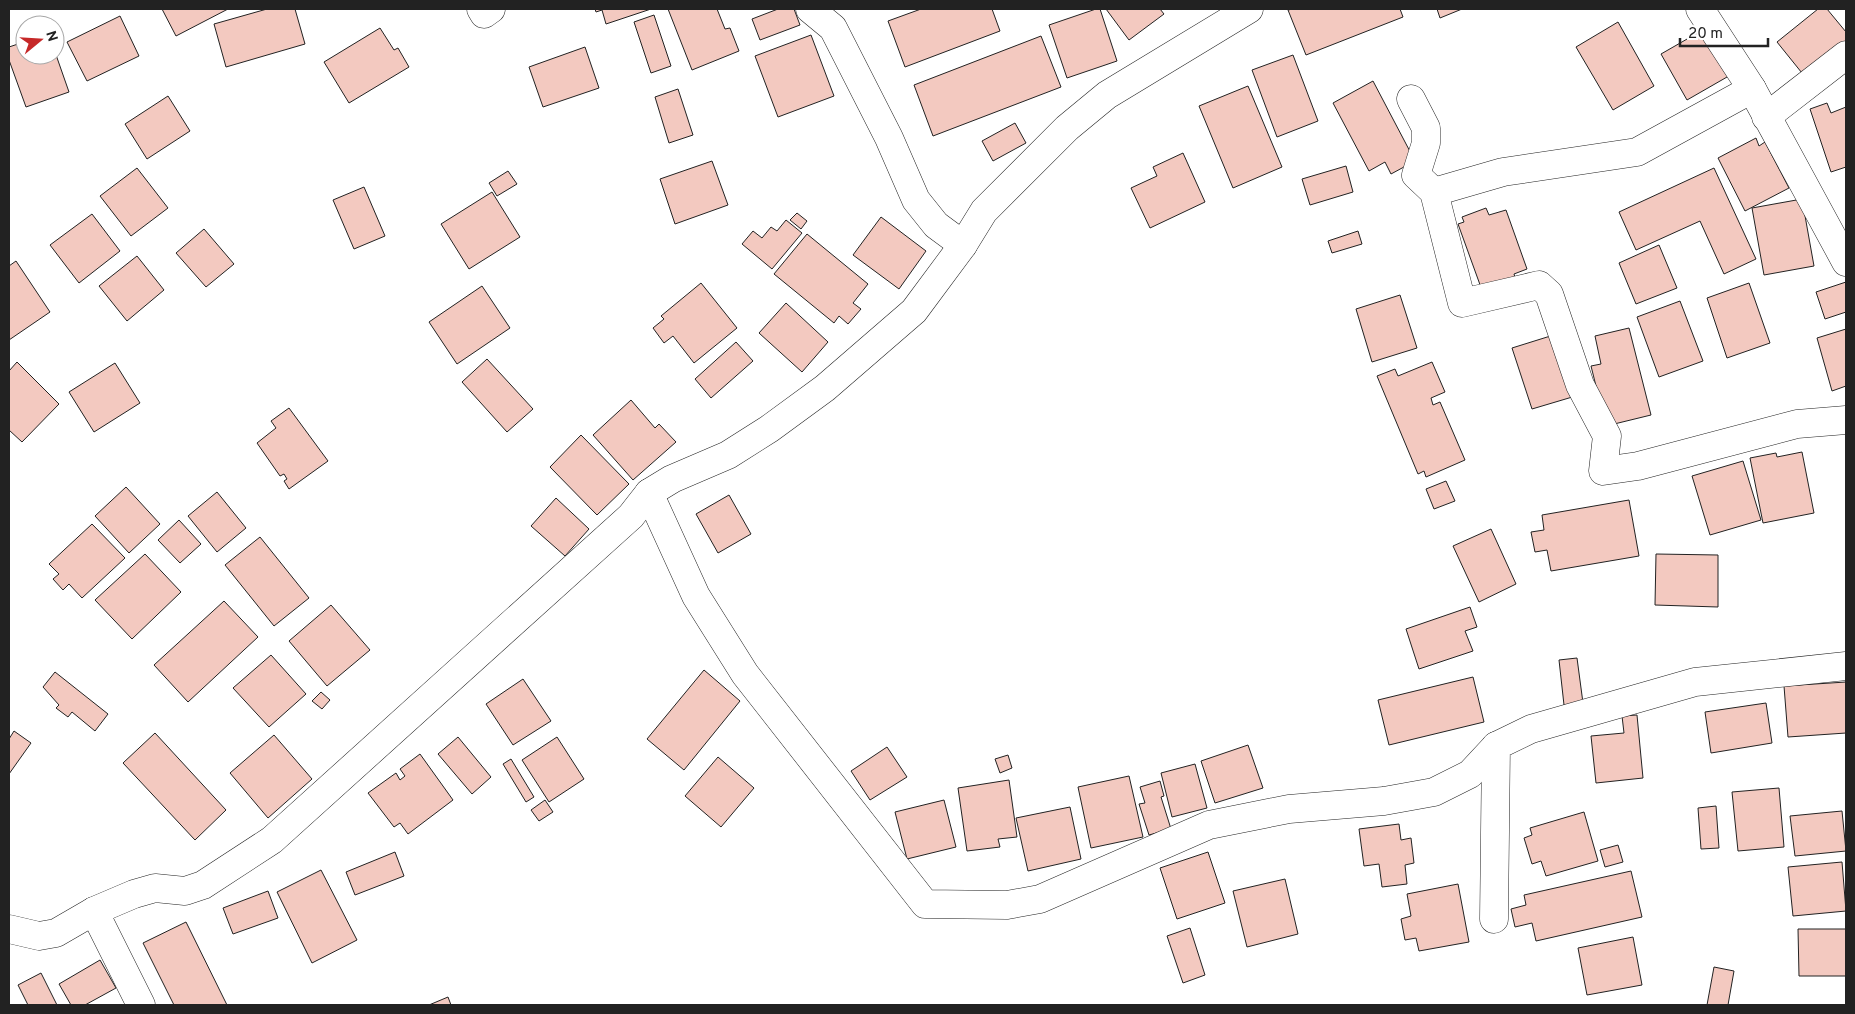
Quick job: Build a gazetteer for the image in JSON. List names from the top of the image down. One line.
{"scale_bar":"20 m","north":"right"}
